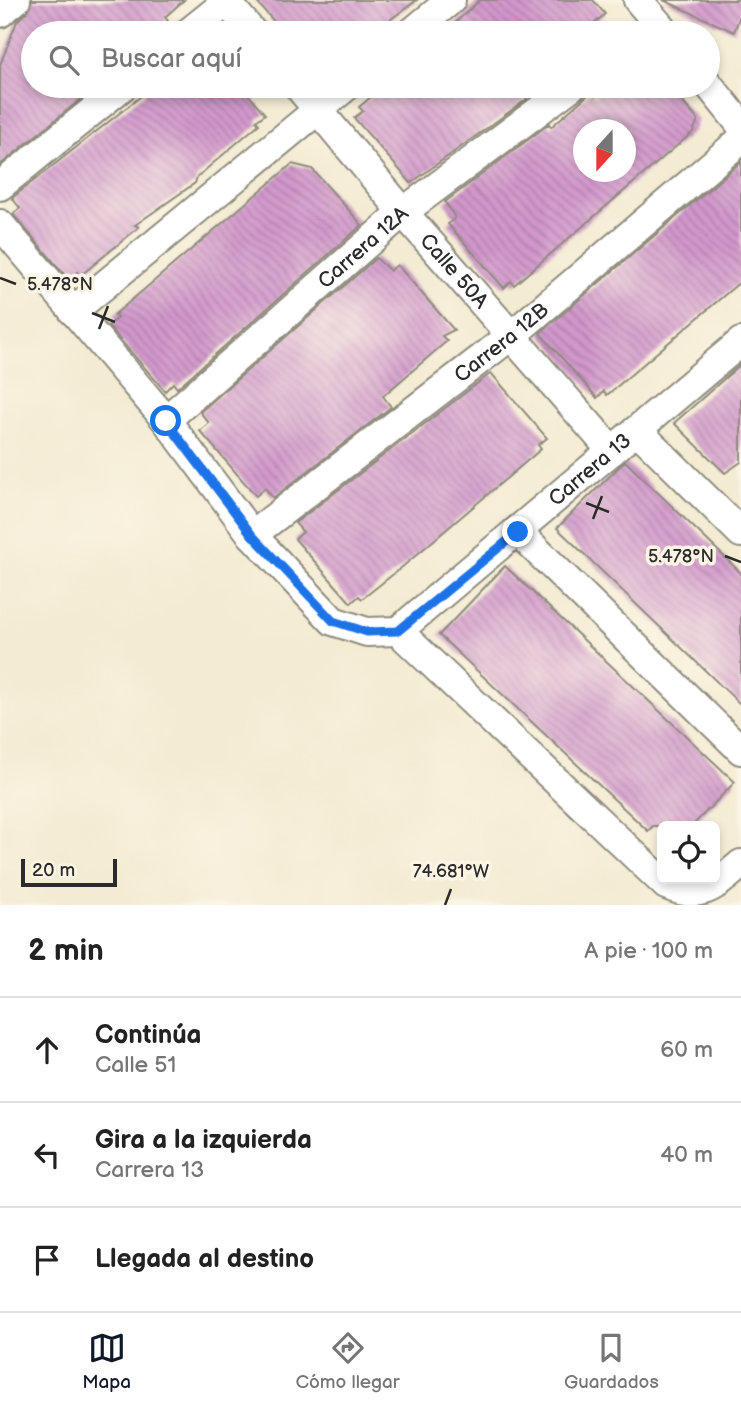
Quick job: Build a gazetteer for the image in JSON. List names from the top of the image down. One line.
{"streets":{"street":["Carrera 12A","Calle 50A","Carrera 12B","Carrera 13"]},"crossings":[["Carrera 12A","Calle 50A"],["Calle 50A","Carrera 12B"],["Calle 50A","Carrera 13"]],"scale_bar":"20 m","north":"bottom","page":{"search":"Buscar aquí","scale":"20 m","heading":["2 min","A pie · 100 m"],"list":[["Continúa","Calle 51","60 m"],["Gira a la izquierda","Carrera 13","40 m"],"Llegada al destino"],"nav":["Mapa","Cómo llegar","Guardados"]},"coordinates":["5.478°N","74.681°W"]}
